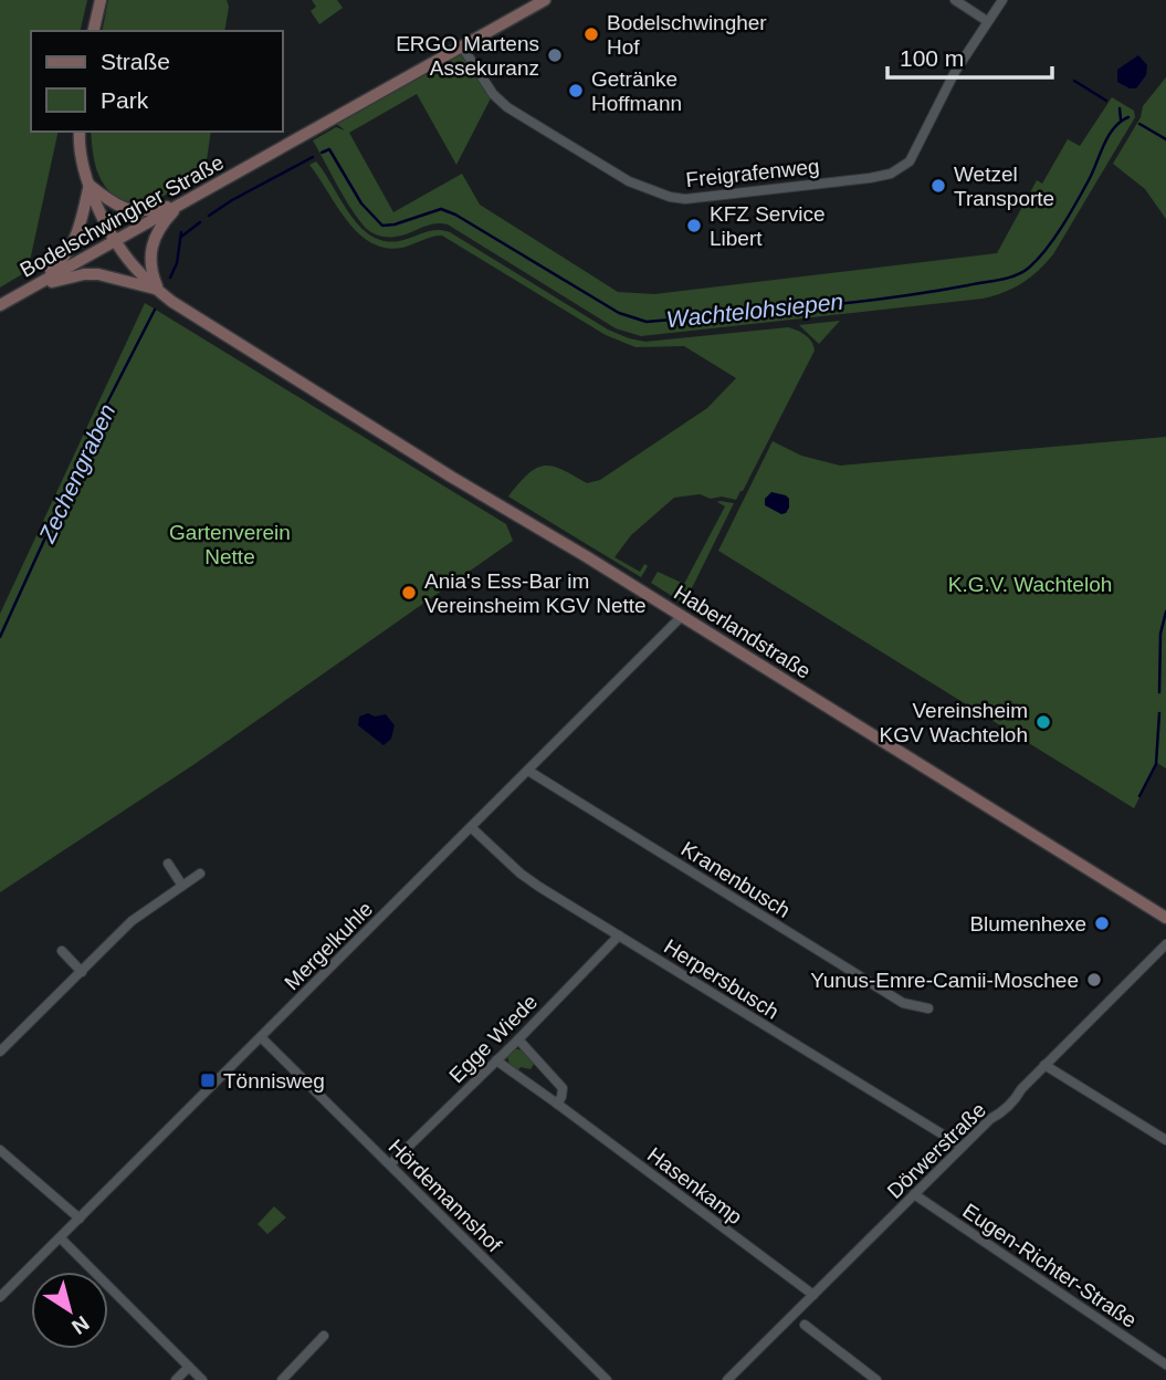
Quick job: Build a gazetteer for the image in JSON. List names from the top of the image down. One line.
{"streets":{"street":["Freigrafenweg","Bodelschwingher Straße","Haberlandstraße","Kranenbusch","Mergelkuhle","Herpersbusch","Egge Wiede","Dörwerstraße","Hasenkamp","Hördemannshof","Eugen-Richter-Straße"]},"crossings":[["Freigrafenweg","Bodelschwingher Straße"],["Bodelschwingher Straße","Haberlandstraße"],["Haberlandstraße","Mergelkuhle"],["Kranenbusch","Mergelkuhle"],["Mergelkuhle","Herpersbusch"],["Mergelkuhle","Hördemannshof"],["Herpersbusch","Egge Wiede"],["Herpersbusch","Dörwerstraße"],["Egge Wiede","Hasenkamp"],["Egge Wiede","Hördemannshof"],["Dörwerstraße","Hasenkamp"],["Dörwerstraße","Eugen-Richter-Straße"]],"water":["Wachtelohsiepen","Zechengraben"],"parks":["Gartenverein Nette","K.G.V. Wachteloh"],"places":{"other":["Bodelschwingher Hof","ERGO Martens Assekuranz","Getränke Hoffmann","Wetzel Transporte","KFZ Service Libert","Ania's Ess-Bar im Vereinsheim KGV Nette","Vereinsheim KGV Wachteloh","Blumenhexe","Yunus-Emre-Camii-Moschee"],"transit":["Tönnisweg"]},"legend":["Straße","Park"],"scale_bar":"100 m","north":"bottom right"}
